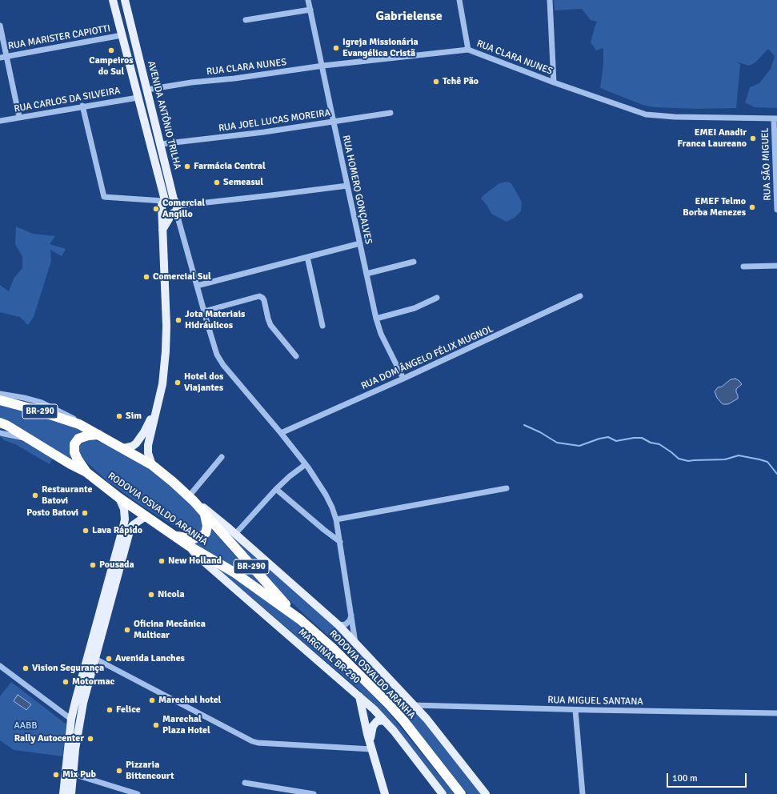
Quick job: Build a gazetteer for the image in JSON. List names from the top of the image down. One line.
{"streets":{"highway":["BR-290","RODOVIA OSVALDO ARANHA"],"main road":["AVENIDA ANTÔNIO TRILHA","MARGINAL BR-290"],"street":["RUA MARISTER CAPIOTTI","RUA CLARA NUNES","RUA CARLOS DA SILVEIRA","RUA JOEL LUCAS MOREIRA","RUA SÃO MIGUEL","RUA HOMERO GONÇALVES","RUA DOM ÂNGELO FÉLIX MUGNOL","RUA MIGUEL SANTANA"]},"crossings":[["RUA CLARA NUNES","AVENIDA ANTÔNIO TRILHA"],["RUA CLARA NUNES","RUA SÃO MIGUEL"],["RUA CLARA NUNES","RUA HOMERO GONÇALVES"],["AVENIDA ANTÔNIO TRILHA","RUA JOEL LUCAS MOREIRA"],["RUA JOEL LUCAS MOREIRA","RUA HOMERO GONÇALVES"],["RUA HOMERO GONÇALVES","RUA DOM ÂNGELO FÉLIX MUGNOL"],["BR-290","RODOVIA OSVALDO ARANHA"],["RODOVIA OSVALDO ARANHA","MARGINAL BR-290"]],"districts":["Gabrielense"],"parks":["AABB"],"places":["Igreja Missionária Evangélica Cristã","Campeiros do Sul","Tchê Pão","EMEI Anadir Franca Laureano","Farmácia Central","Semeasul","EMEF Telmo Borba Menezes","Comercial Angillo","Comercial Sul","Jota Materiais Hidráulicos","Hotel dos Viajantes","Sim","Restaurante Batovi","Posto Batovi","Lava Rápido","New Holland","Pousada","Nicola","Oficina Mecânica Multicar","Avenida Lanches","Vision Segurança","Motormac","Marechal hotel","Felice","Marechal Plaza Hotel","Rally Autocenter","Pizzaria Bittencourt","Mix Pub"],"scale_bar":"100 m"}
